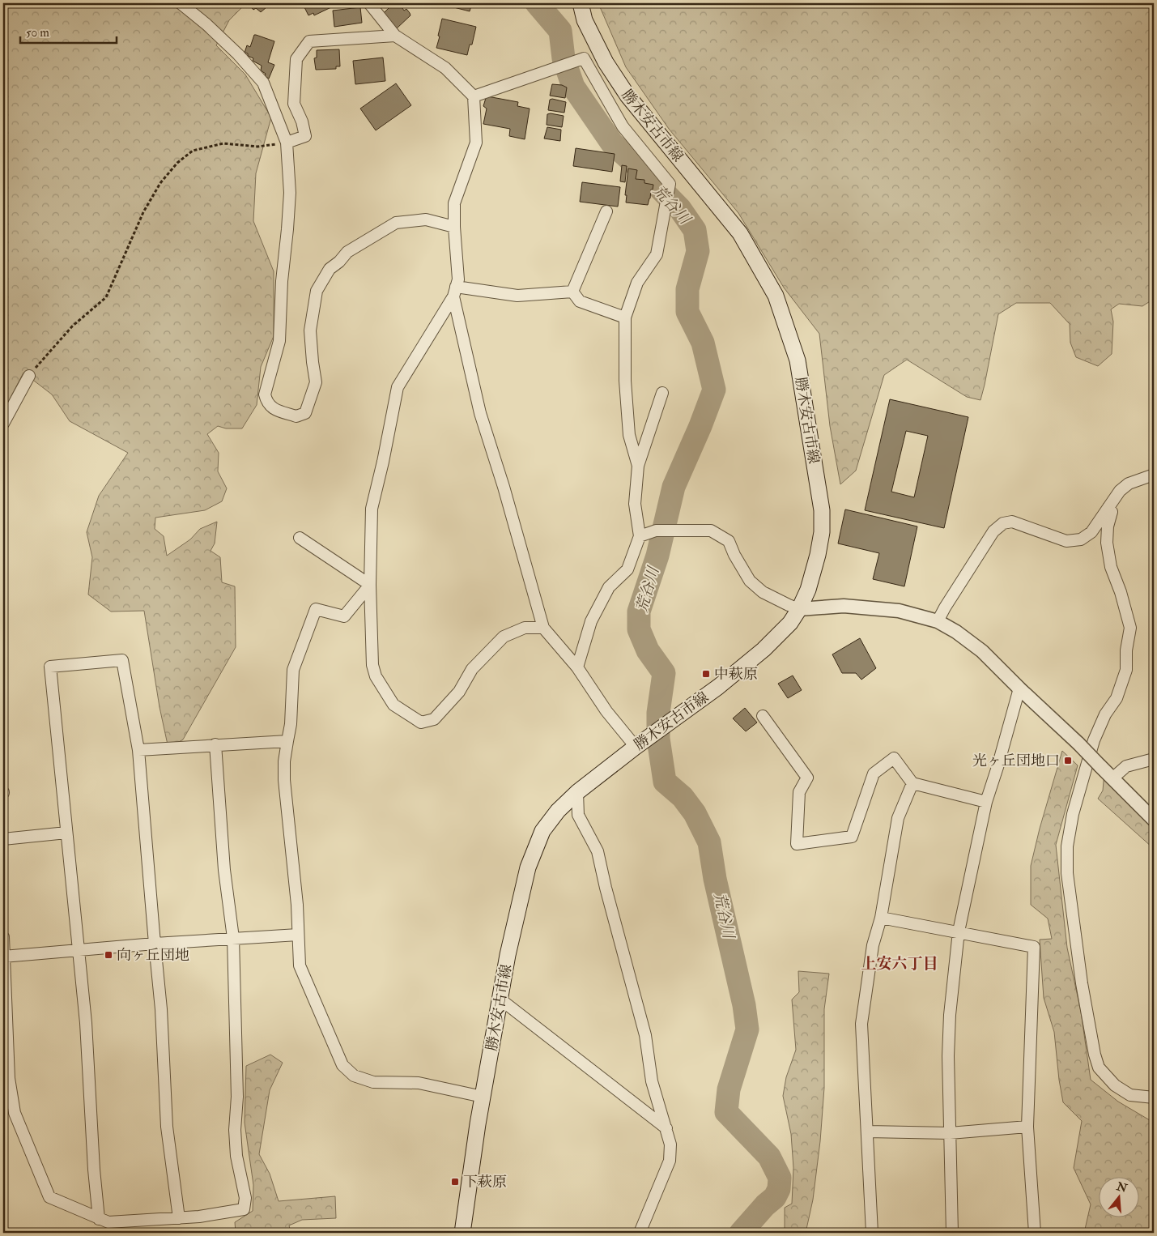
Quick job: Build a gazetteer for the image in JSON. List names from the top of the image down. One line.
{"streets":{"main road":["勝木安古市線"]},"districts":["上安六丁目"],"water":["荒谷川"],"places":{"transit":["中萩原","光ヶ丘団地口","向ヶ丘団地","下萩原"]},"scale_bar":"50 m","north":"top"}
